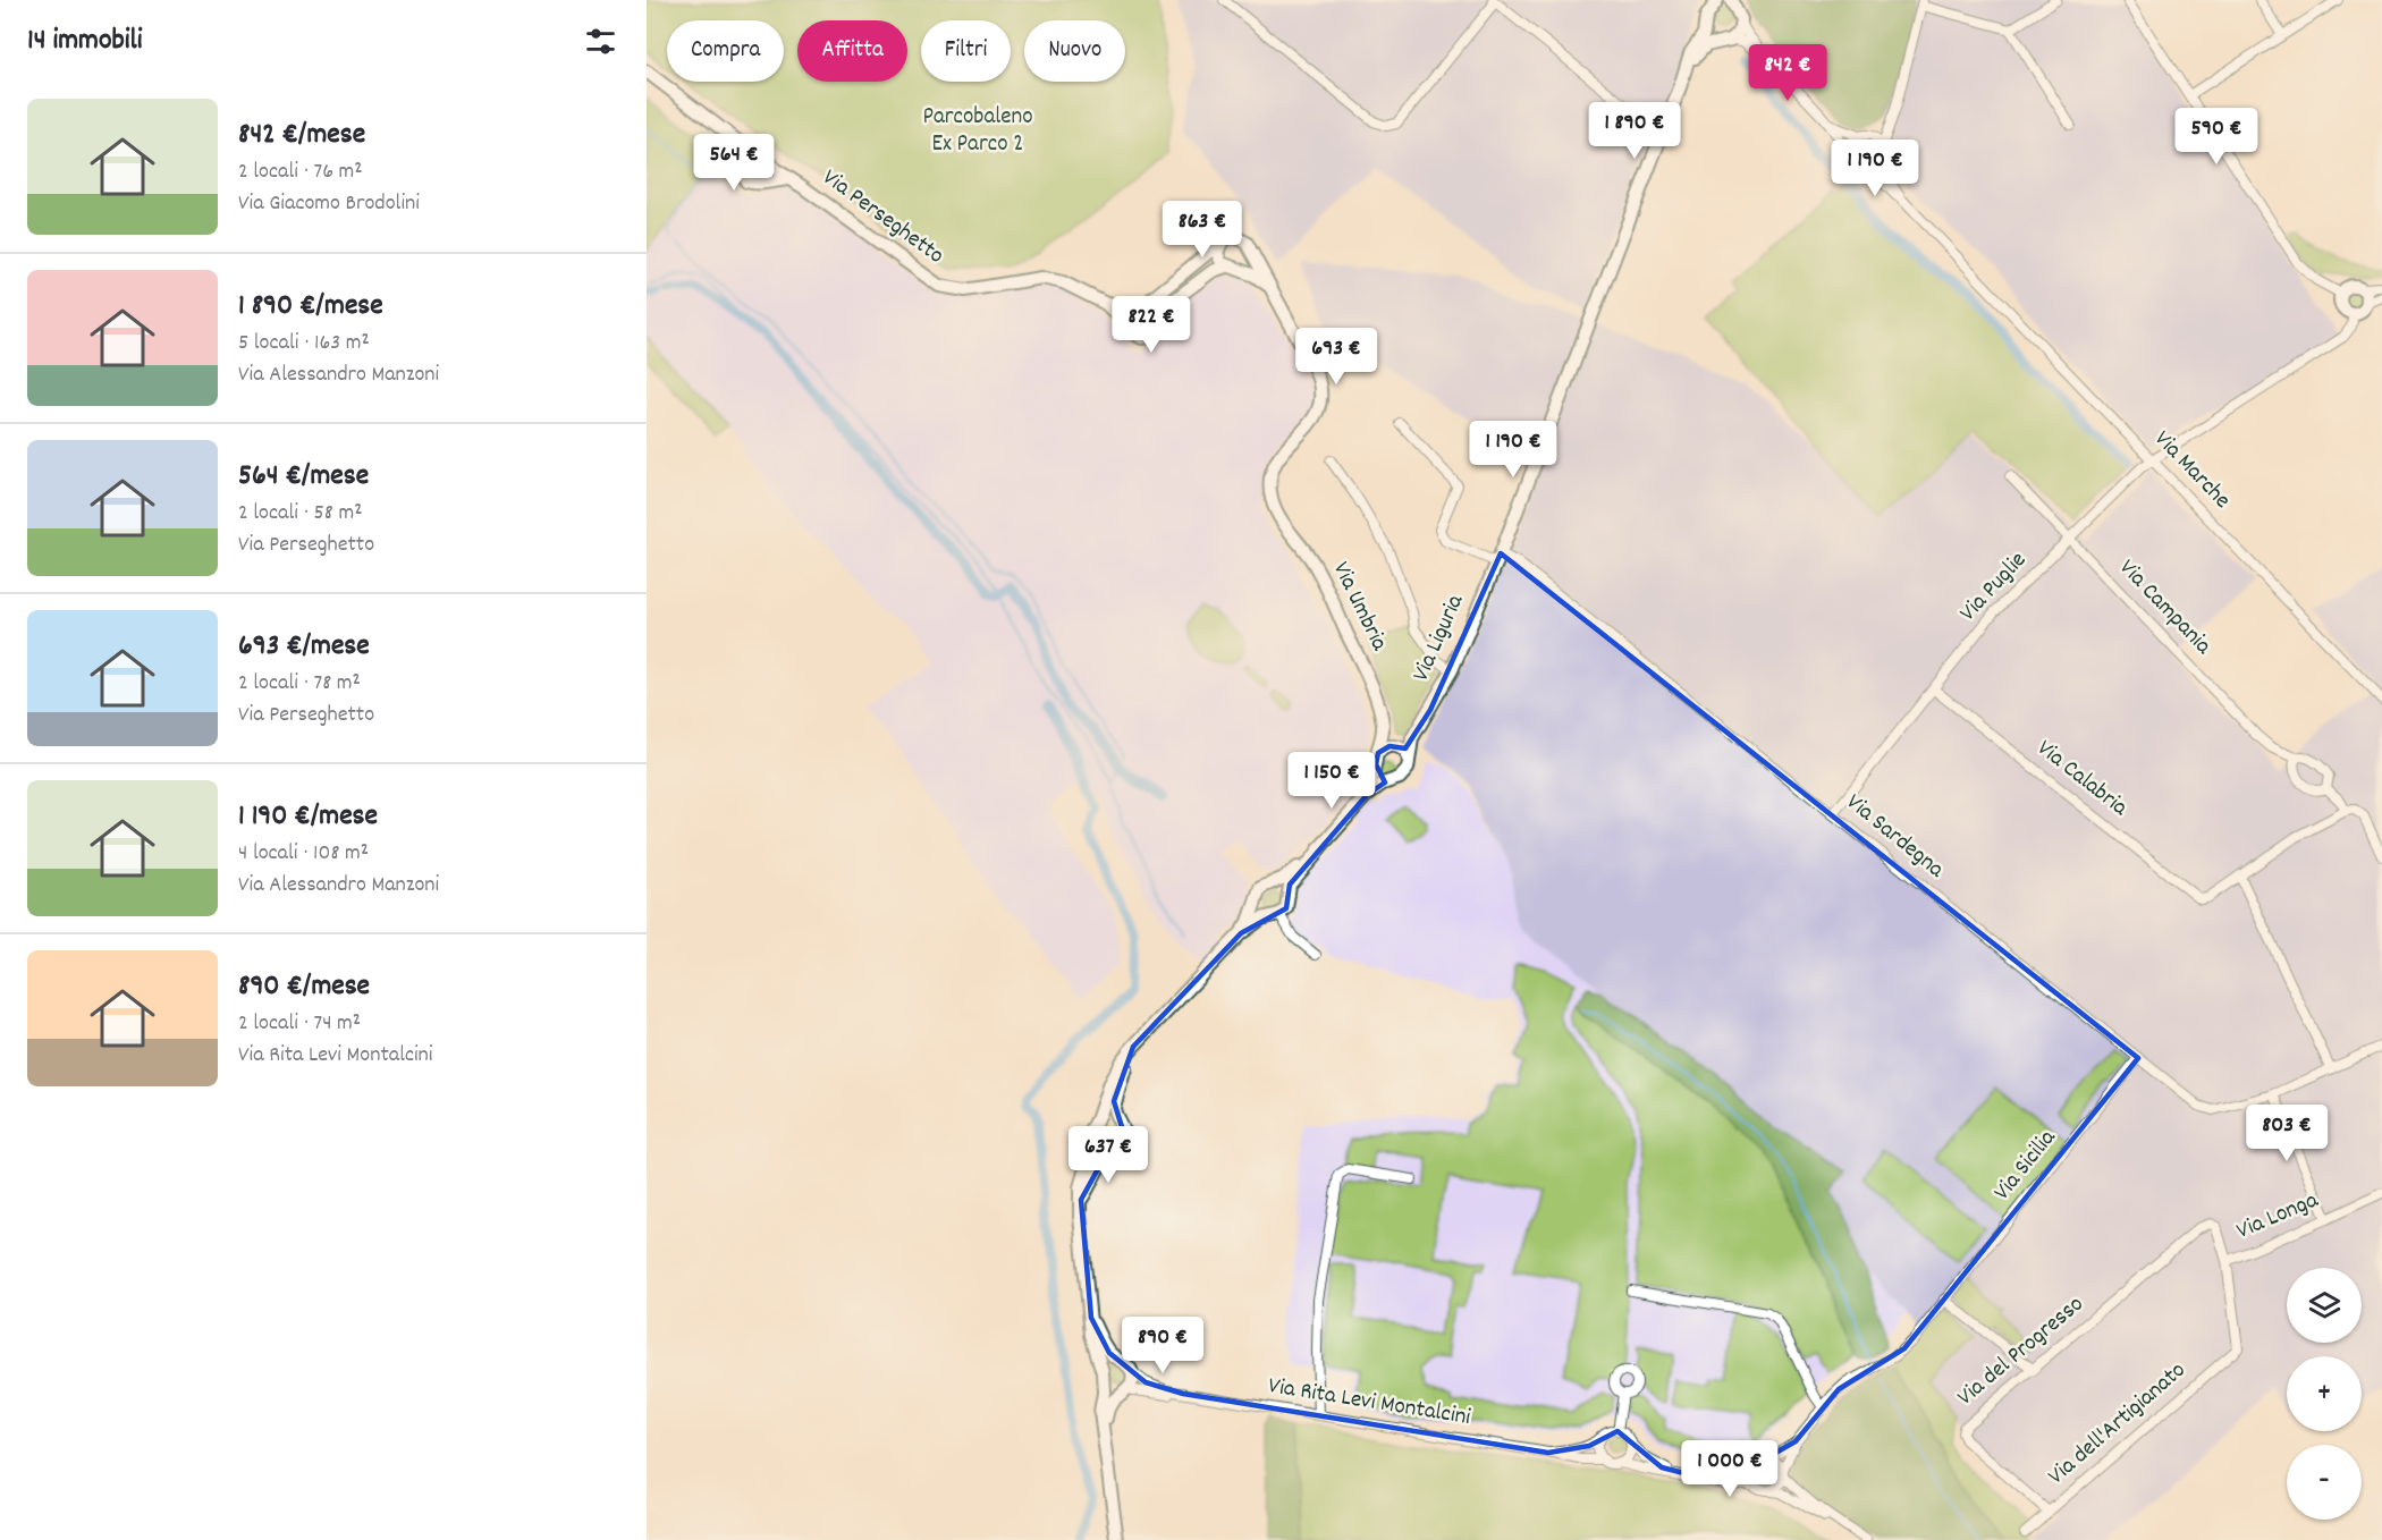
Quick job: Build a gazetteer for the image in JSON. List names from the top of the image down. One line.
{"streets":{"street":["Via Perseghetto","Via Marche","Via Puglie","Via Umbria","Via Campania","Via Liguria","Via Calabria","Via Sardegna","Via Sicilia","Via Longa","Via del Progresso","Via Rita Levi Montalcini","Via dell'Artigianato"]},"crossings":[["Via Marche","Via Puglie"],["Via Puglie","Via Campania"],["Via Puglie","Via Calabria"],["Via Puglie","Via Sardegna"],["Via Umbria","Via Liguria"],["Via Liguria","Via Sardegna"],["Via Sardegna","Via Sicilia"],["Via Longa","Via del Progresso"],["Via Longa","Via dell'Artigianato"],["Via del Progresso","Via dell'Artigianato"]],"parks":["Parcobaleno Ex Parco 2"],"page":{"heading":"14 immobili","chip":["Compra","Affitta","Filtri","Nuovo"],"price":["842 €","1 890 €","590 €","564 €","1 190 €","863 €","822 €","693 €","1 190 €","1 150 €","803 €","637 €","890 €","1 000 €"],"list":[{"name":"842 €/mese","note":"2 locali · 76 m² · Via Giacomo Brodolini"},{"name":"1 890 €/mese","note":"5 locali · 163 m² · Via Alessandro Manzoni"},{"name":"564 €/mese","note":"2 locali · 58 m² · Via Perseghetto"},{"name":"693 €/mese","note":"2 locali · 78 m² · Via Perseghetto"},{"name":"1 190 €/mese","note":"4 locali · 108 m² · Via Alessandro Manzoni"},{"name":"890 €/mese","note":"2 locali · 74 m² · Via Rita Levi Montalcini"}],"map_buttons":["+","−"]}}
